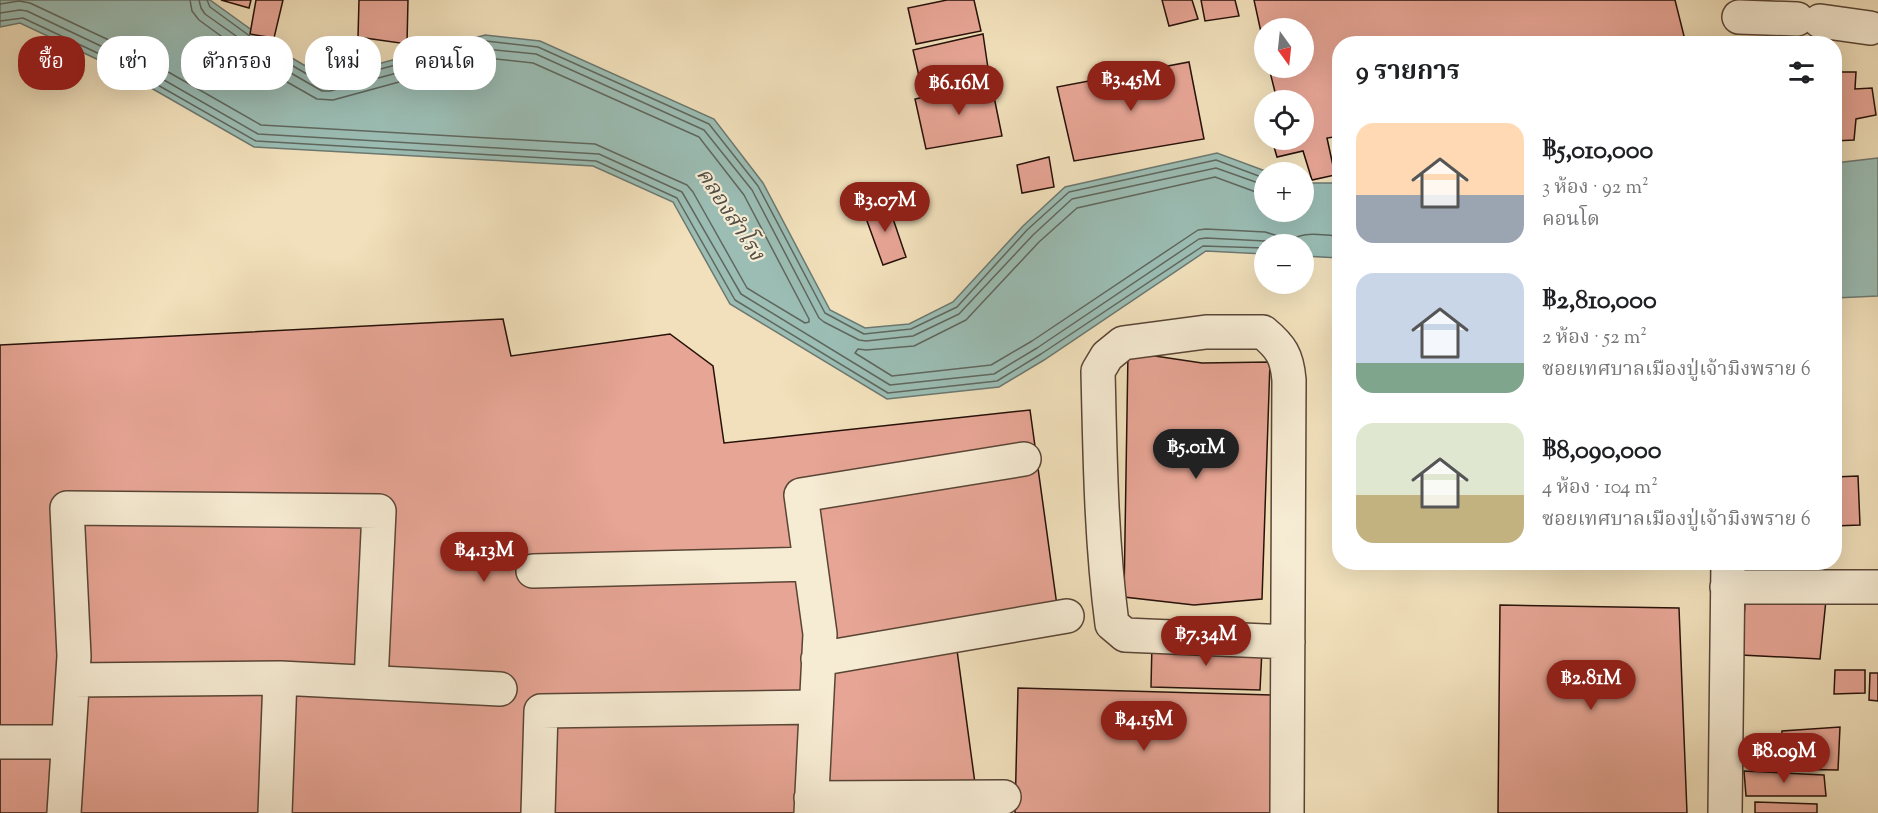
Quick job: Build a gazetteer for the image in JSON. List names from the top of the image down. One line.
{"water":["คลองสำโรง"],"north":"bottom","page":{"map_buttons":["+","−"],"chip":["ซื้อ","เช่า","ตัวกรอง","ใหม่","คอนโด"],"heading":"9 รายการ","price":["฿3.45M","฿6.16M","฿3.07M","฿5.01M","฿4.13M","฿7.34M","฿2.81M","฿4.15M","฿8.09M"],"list":[{"name":"฿5,010,000","note":"3 ห้อง · 92 m² · คอนโด"},{"name":"฿2,810,000","note":"2 ห้อง · 52 m² · ซอยเทศบาลเมืองปู่เจ้ามิงพราย 6"},{"name":"฿8,090,000","note":"4 ห้อง · 104 m² · ซอยเทศบาลเมืองปู่เจ้ามิงพราย 6"}]}}
